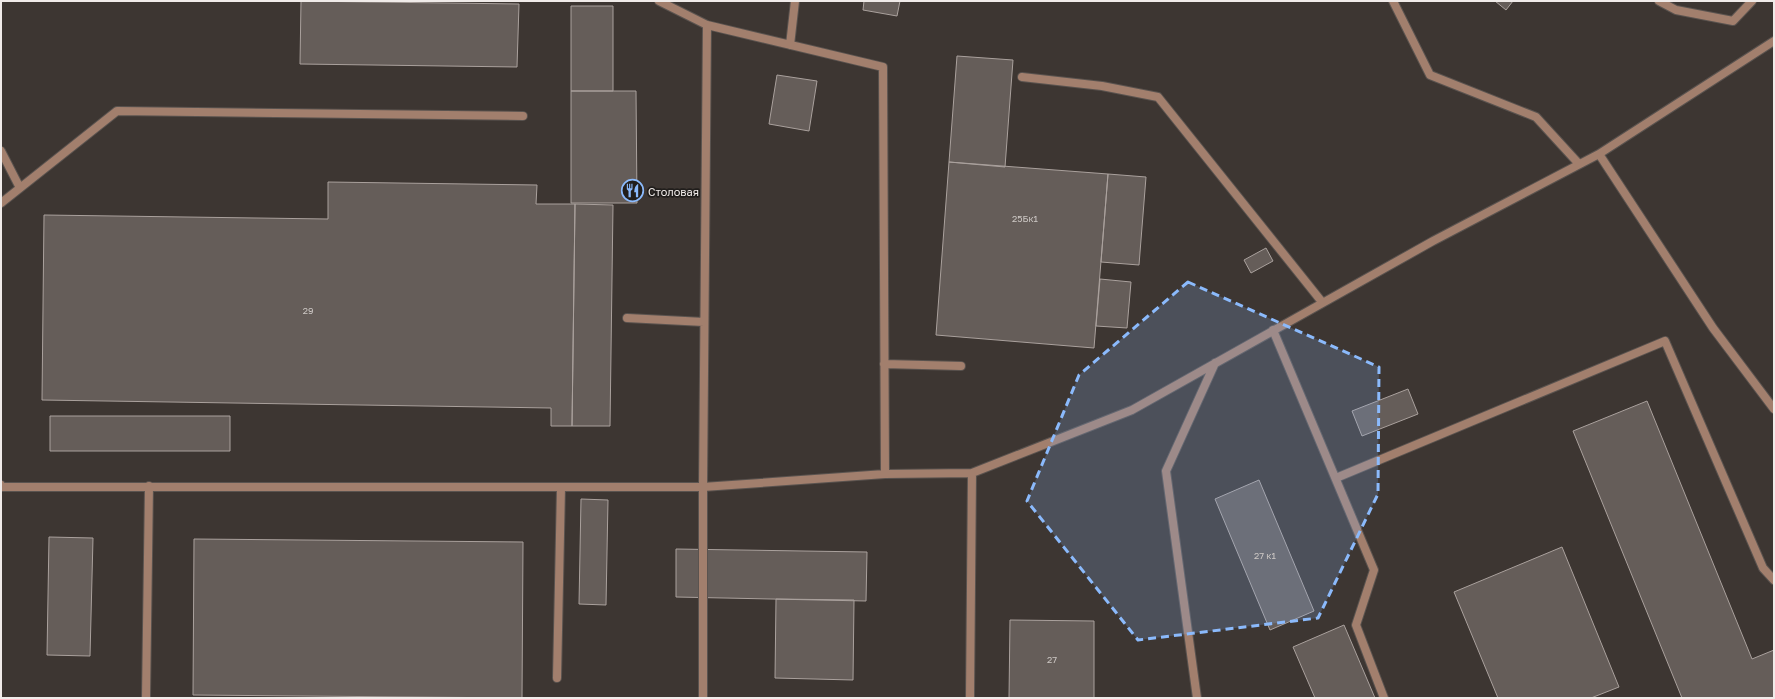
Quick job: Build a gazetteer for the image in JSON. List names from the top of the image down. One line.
{"places":{"restaurant":["Столовая"]},"house_numbers":["25Бк1","29","27 к1","27"]}
